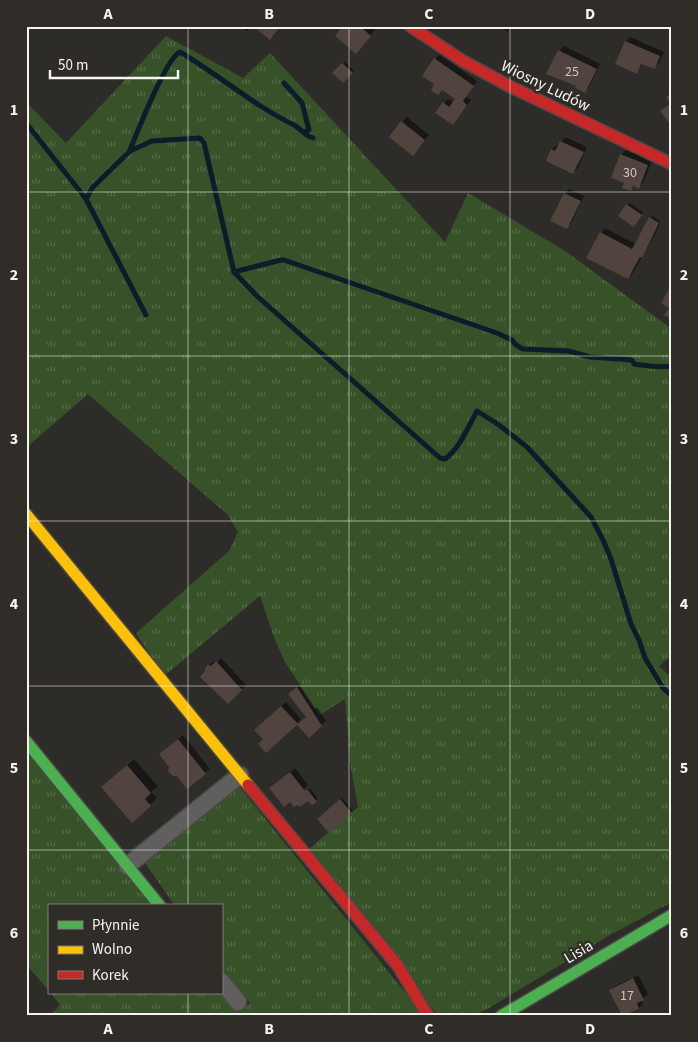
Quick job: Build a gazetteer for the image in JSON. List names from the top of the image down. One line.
{"streets":{"street":["Wiosny Ludów","Lisia"]},"house_numbers":["25","30","17"],"legend":["Płynnie","Wolno","Korek"],"scale_bar":"50 m","grid":{"columns":["A","B","C","D"],"rows":["1","2","3","4","5","6"]}}
